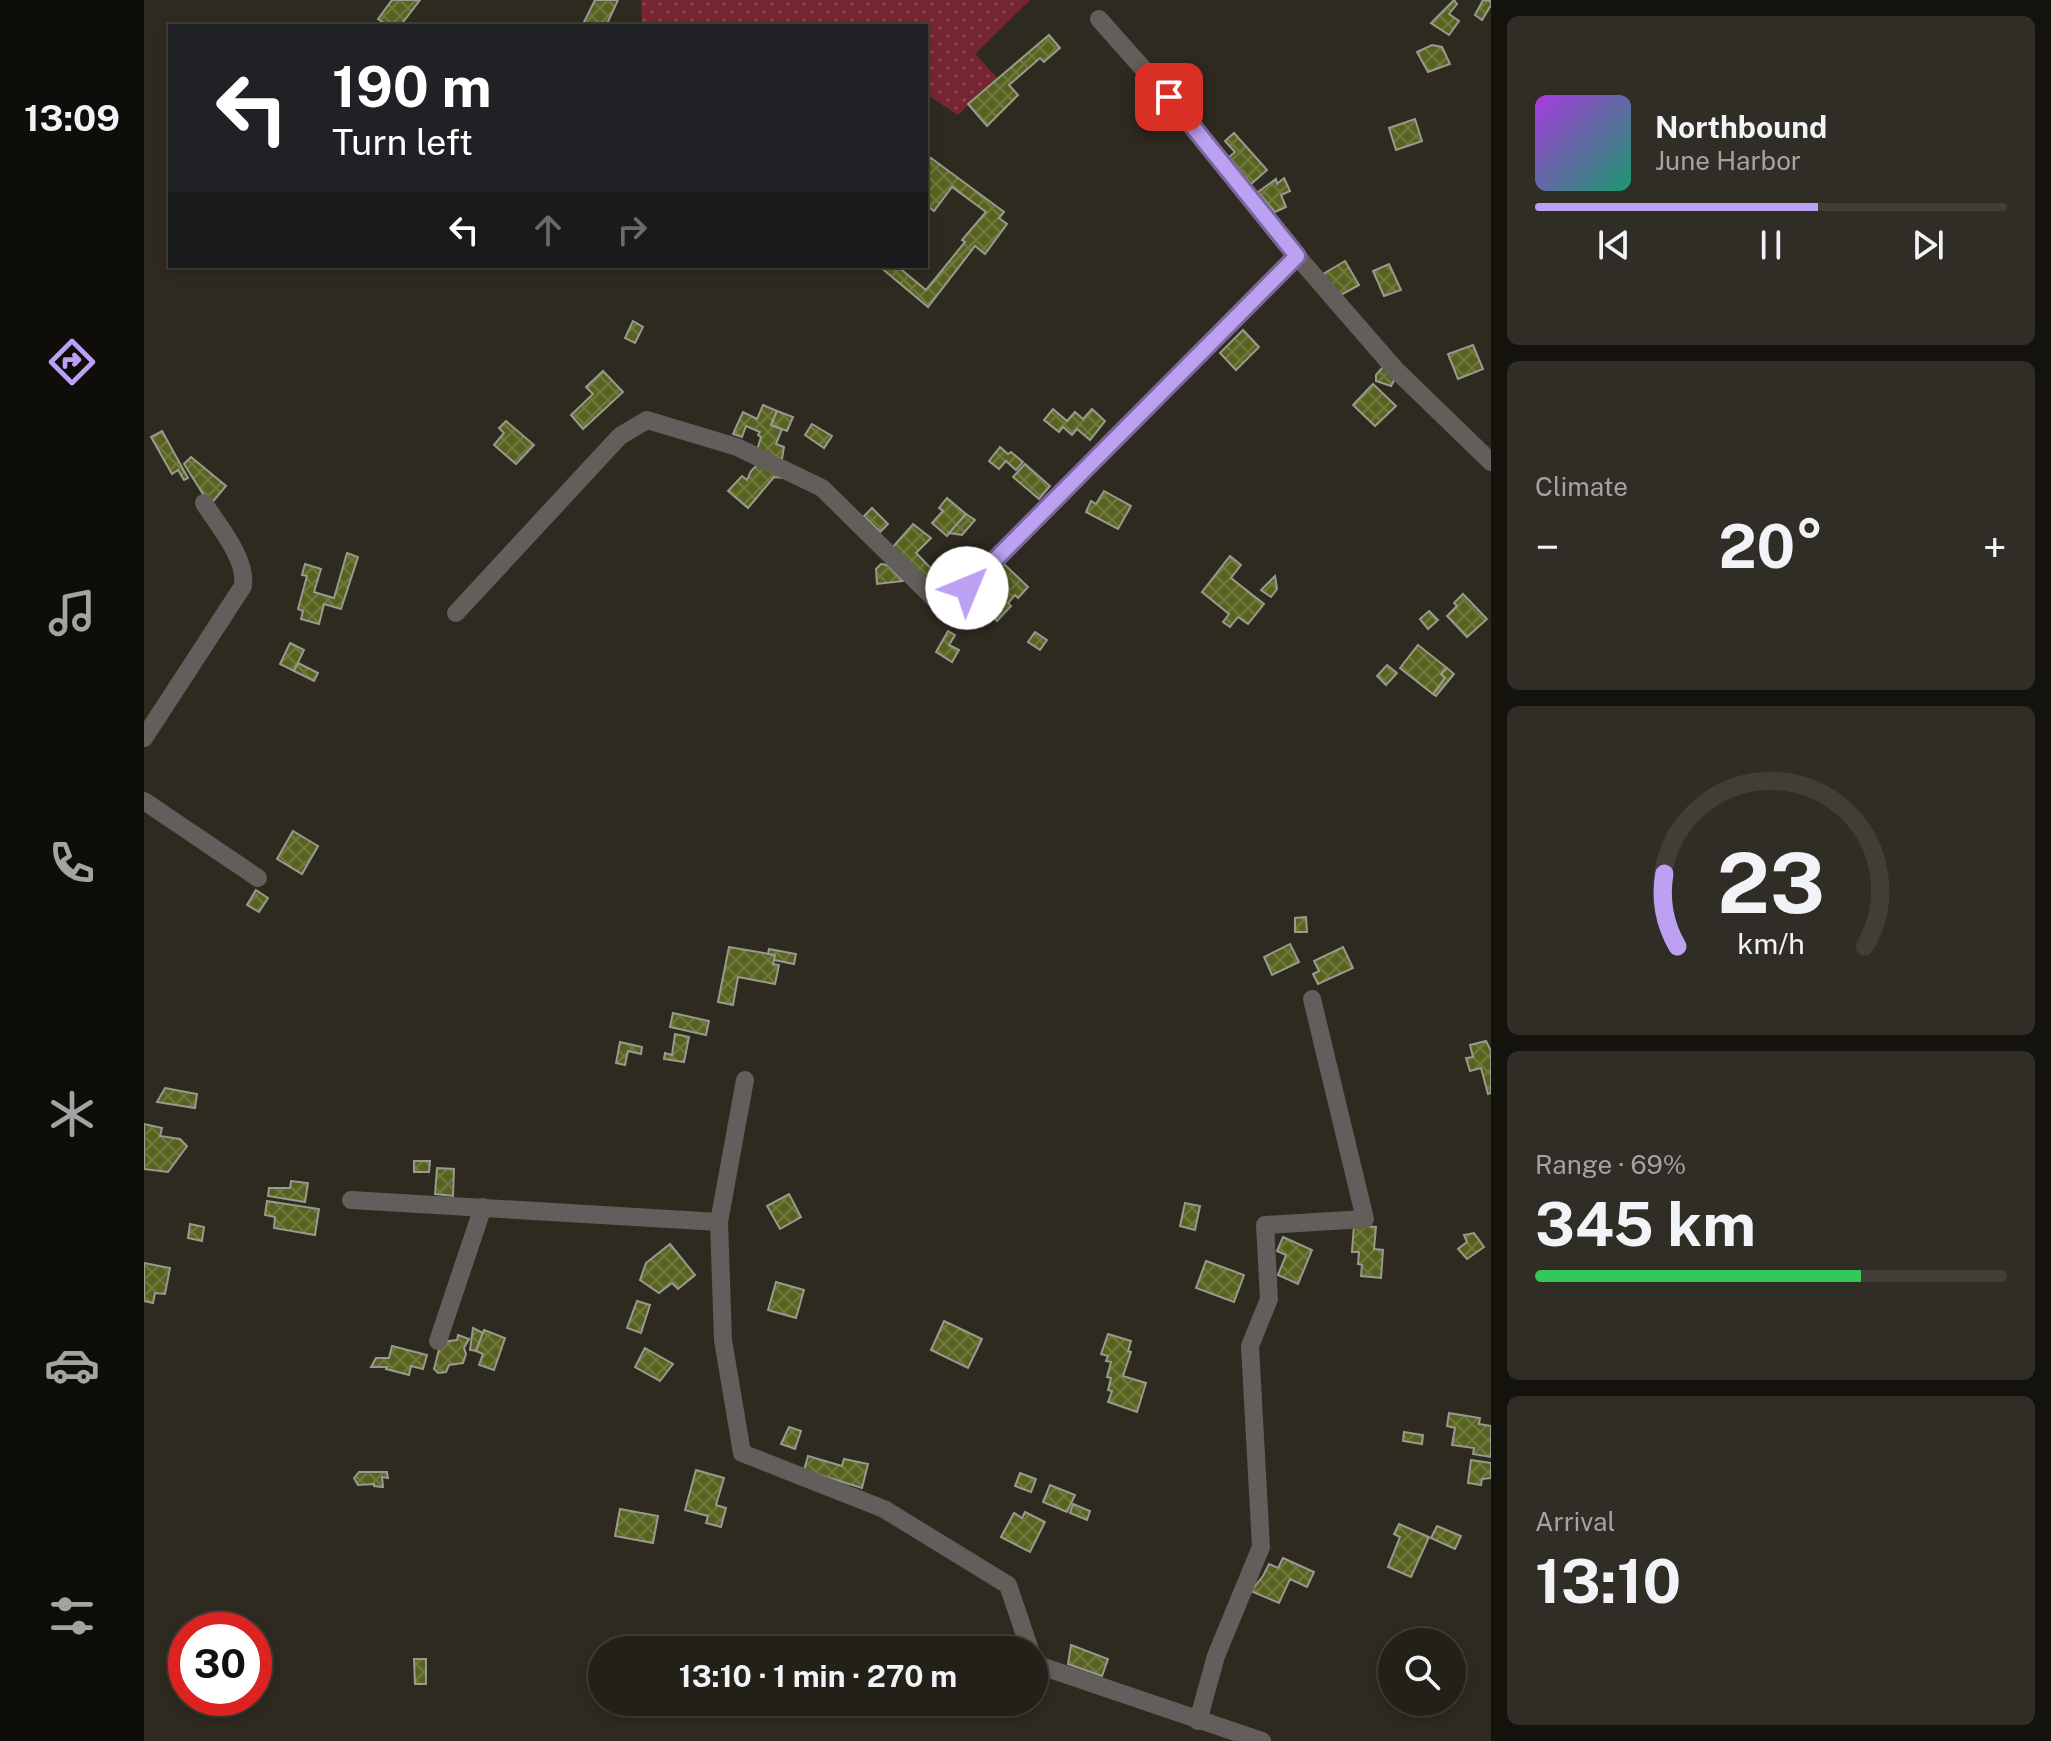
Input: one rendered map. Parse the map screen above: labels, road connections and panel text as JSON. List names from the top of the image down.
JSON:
{
  "page": {
    "tabs": "13:09",
    "turn": ["190 m", "Turn left"],
    "song": ["Northbound", "June Harbor"],
    "tile": [
      "Climate",
      ["Range · 69%", "345 km"],
      ["Arrival", "13:10"]
    ],
    "heat": ["−", "20°", "+"],
    "limit": "30",
    "trip": "13:10 · 1 min · 270 m",
    "gauge": ["23", "km/h"]
  }
}
